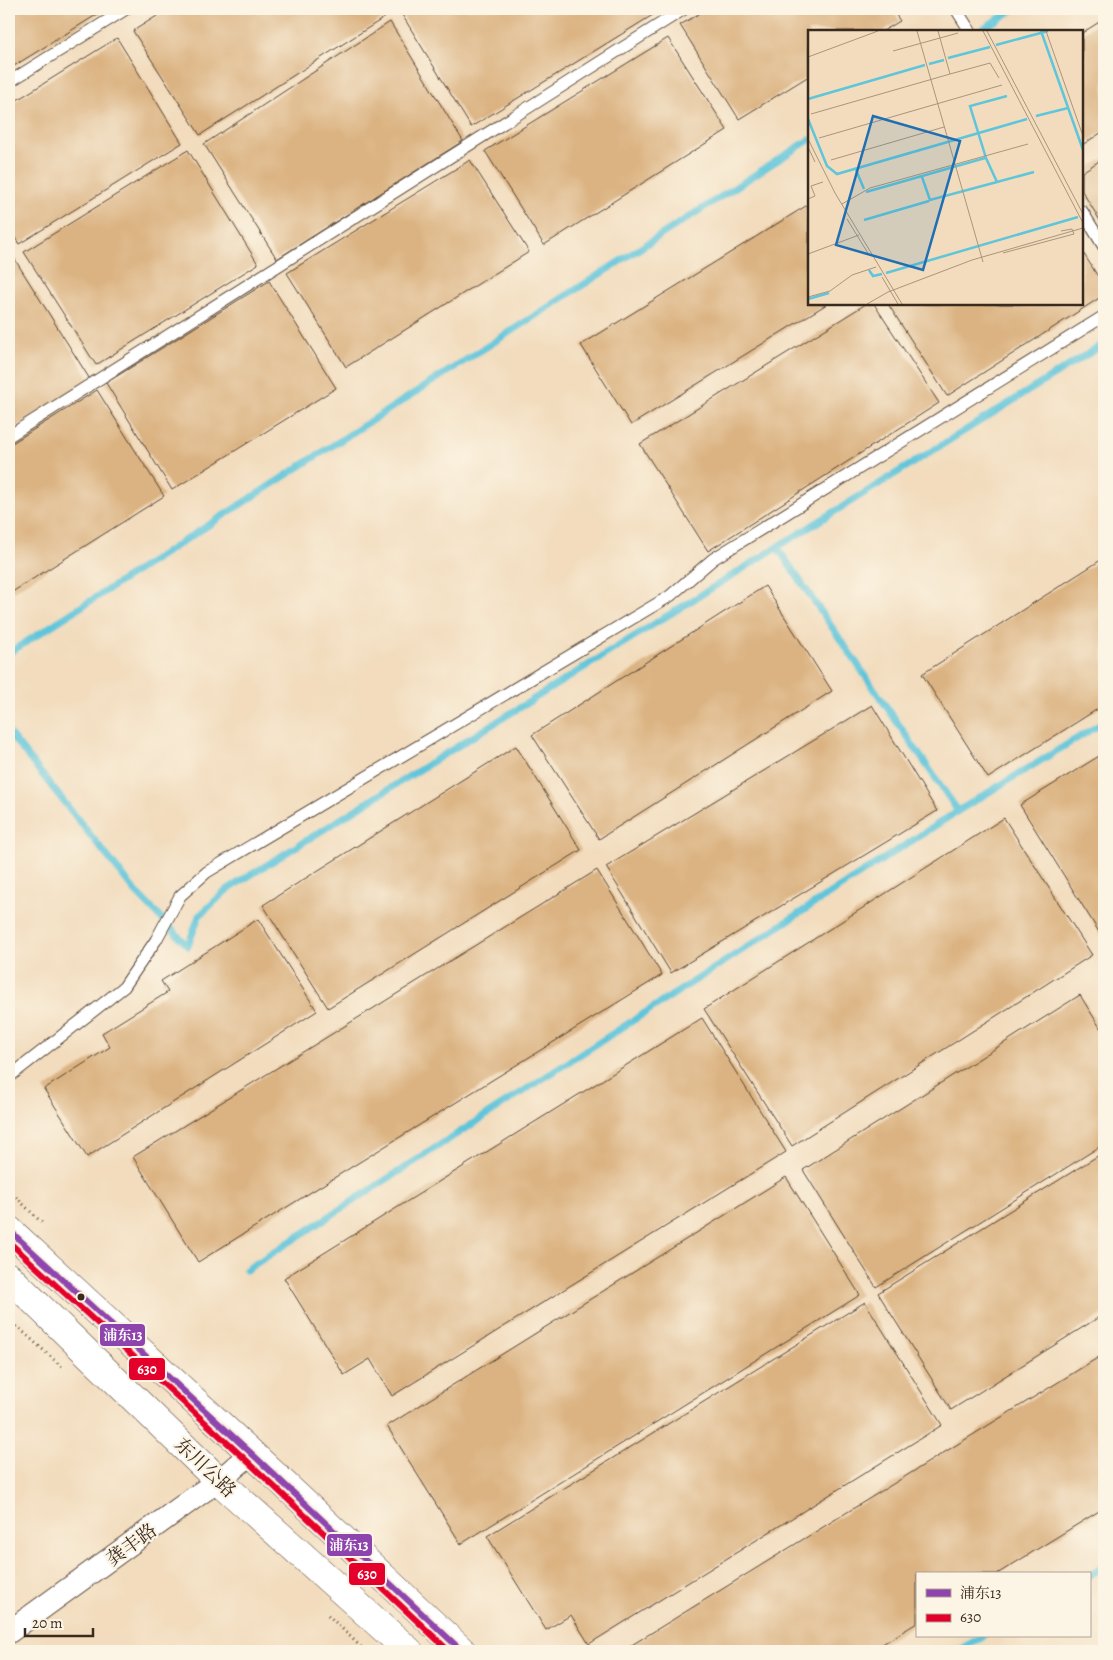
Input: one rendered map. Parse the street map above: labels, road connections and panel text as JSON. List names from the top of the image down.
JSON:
{
  "streets": {
    "main road": ["东川公路"],
    "street": ["龚丰路"]
  },
  "crossings": [
    ["东川公路", "龚丰路"]
  ],
  "lines": ["transit line 浦东13", "transit line 630"],
  "legend": ["浦东13", "630"],
  "scale_bar": "20 m"
}
